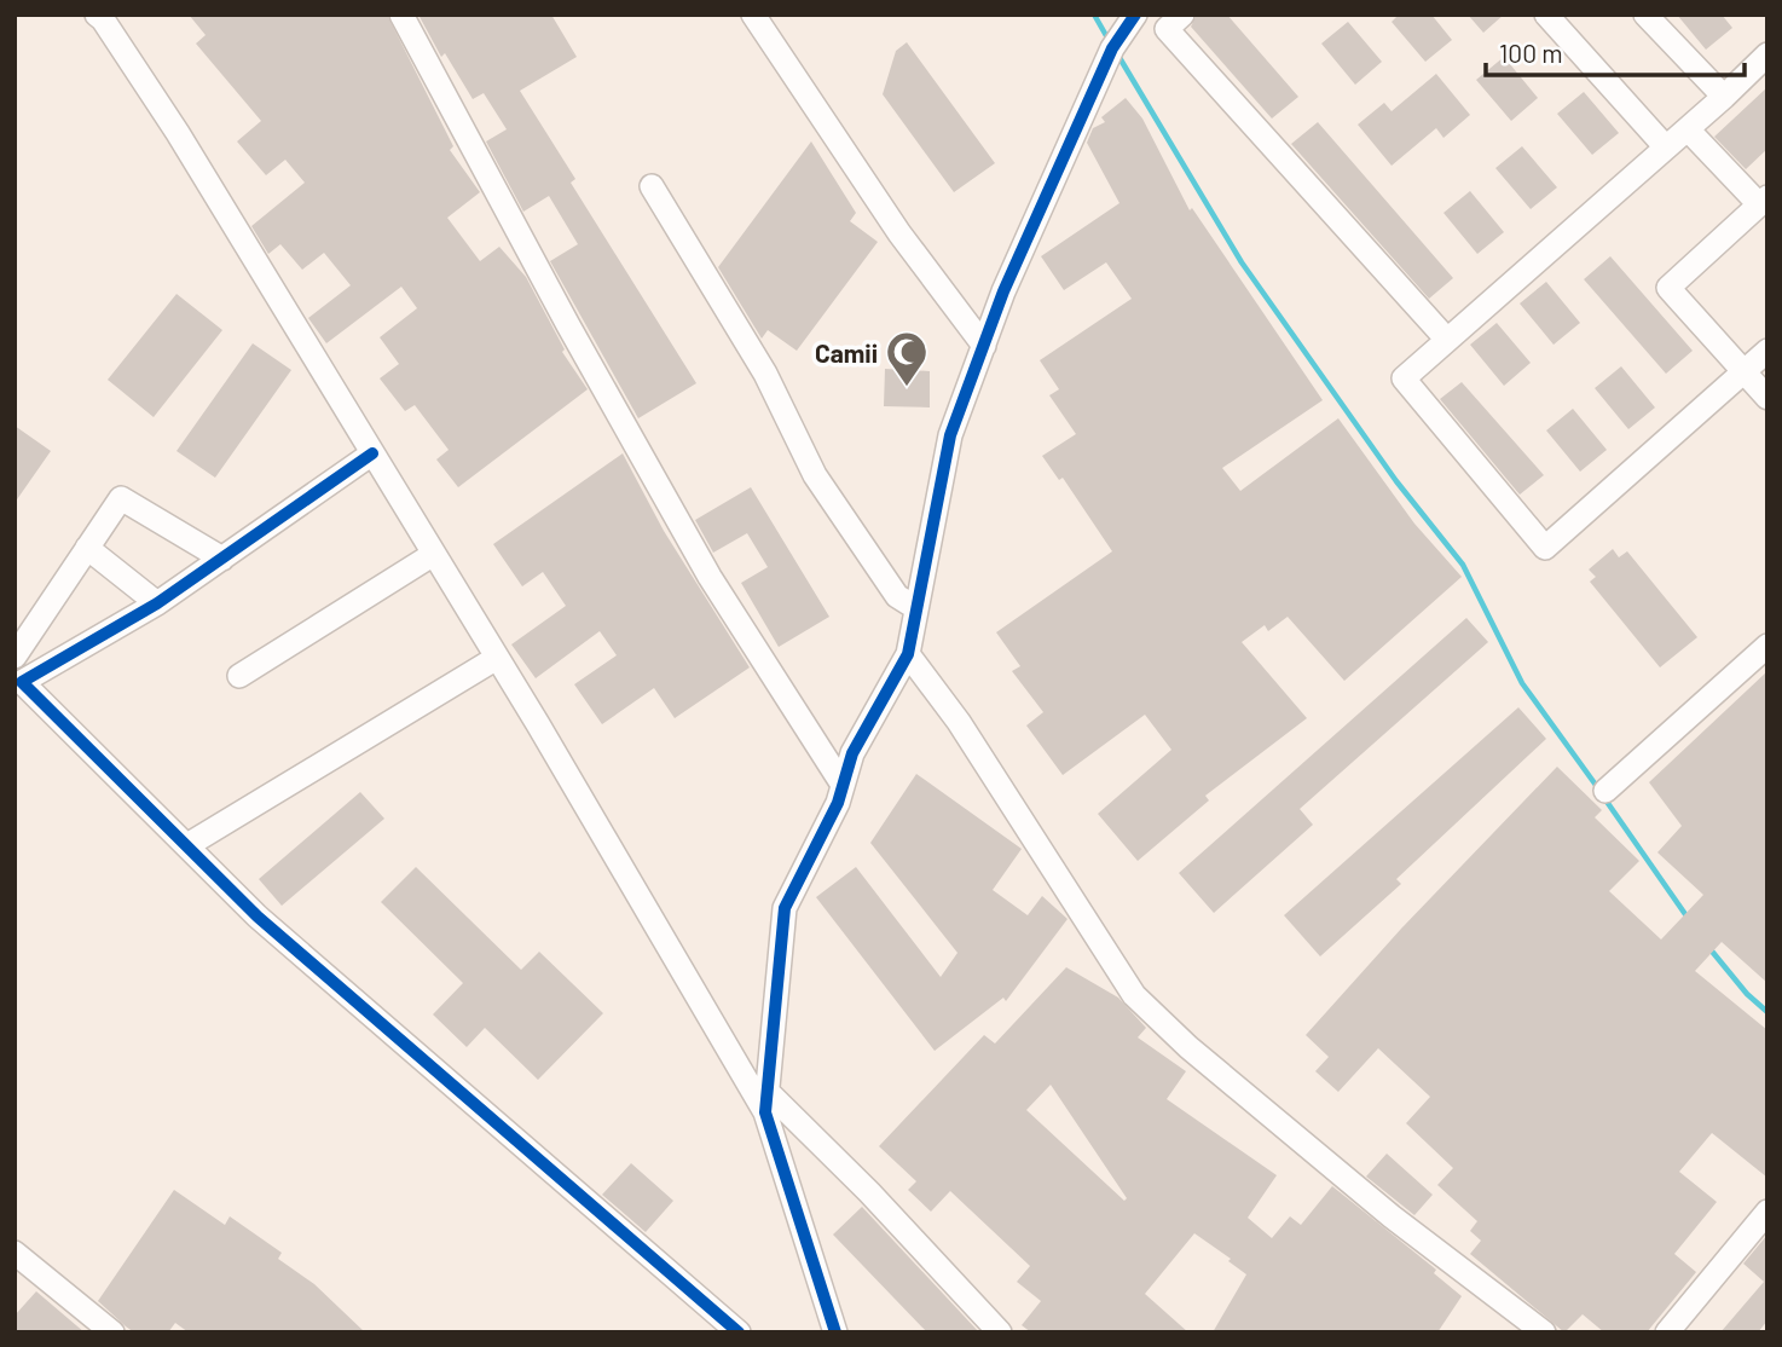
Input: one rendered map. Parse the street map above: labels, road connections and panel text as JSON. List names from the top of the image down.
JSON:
{
  "places": {
    "mosque": ["Camii"]
  },
  "scale_bar": "100 m"
}
